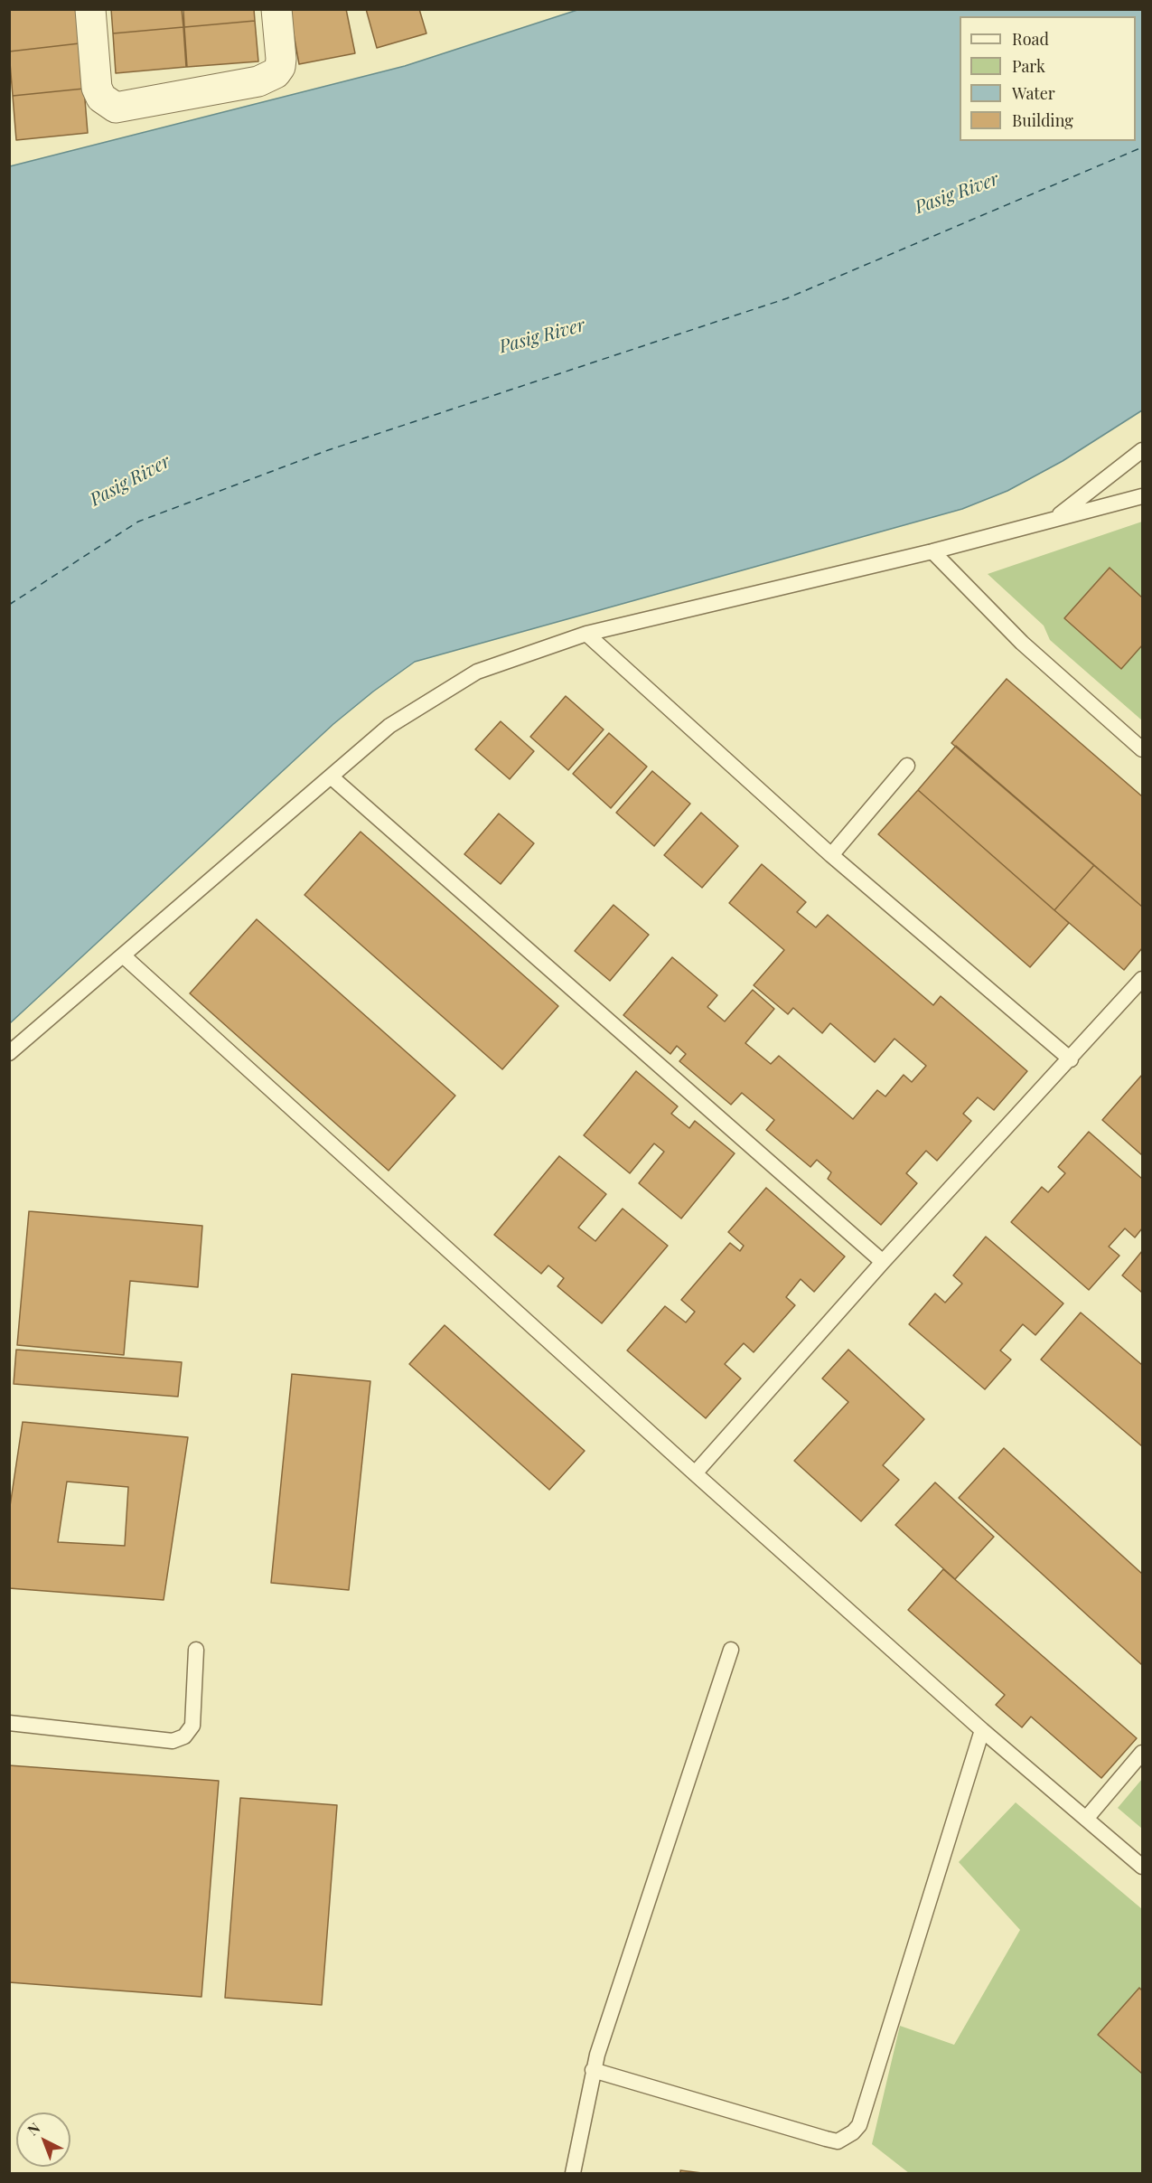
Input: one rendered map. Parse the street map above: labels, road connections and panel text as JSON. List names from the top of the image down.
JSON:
{
  "water": ["Pasig River"],
  "legend": [
    "Road",
    "Park",
    "Water",
    "Building"
  ],
  "north": "top left"
}
